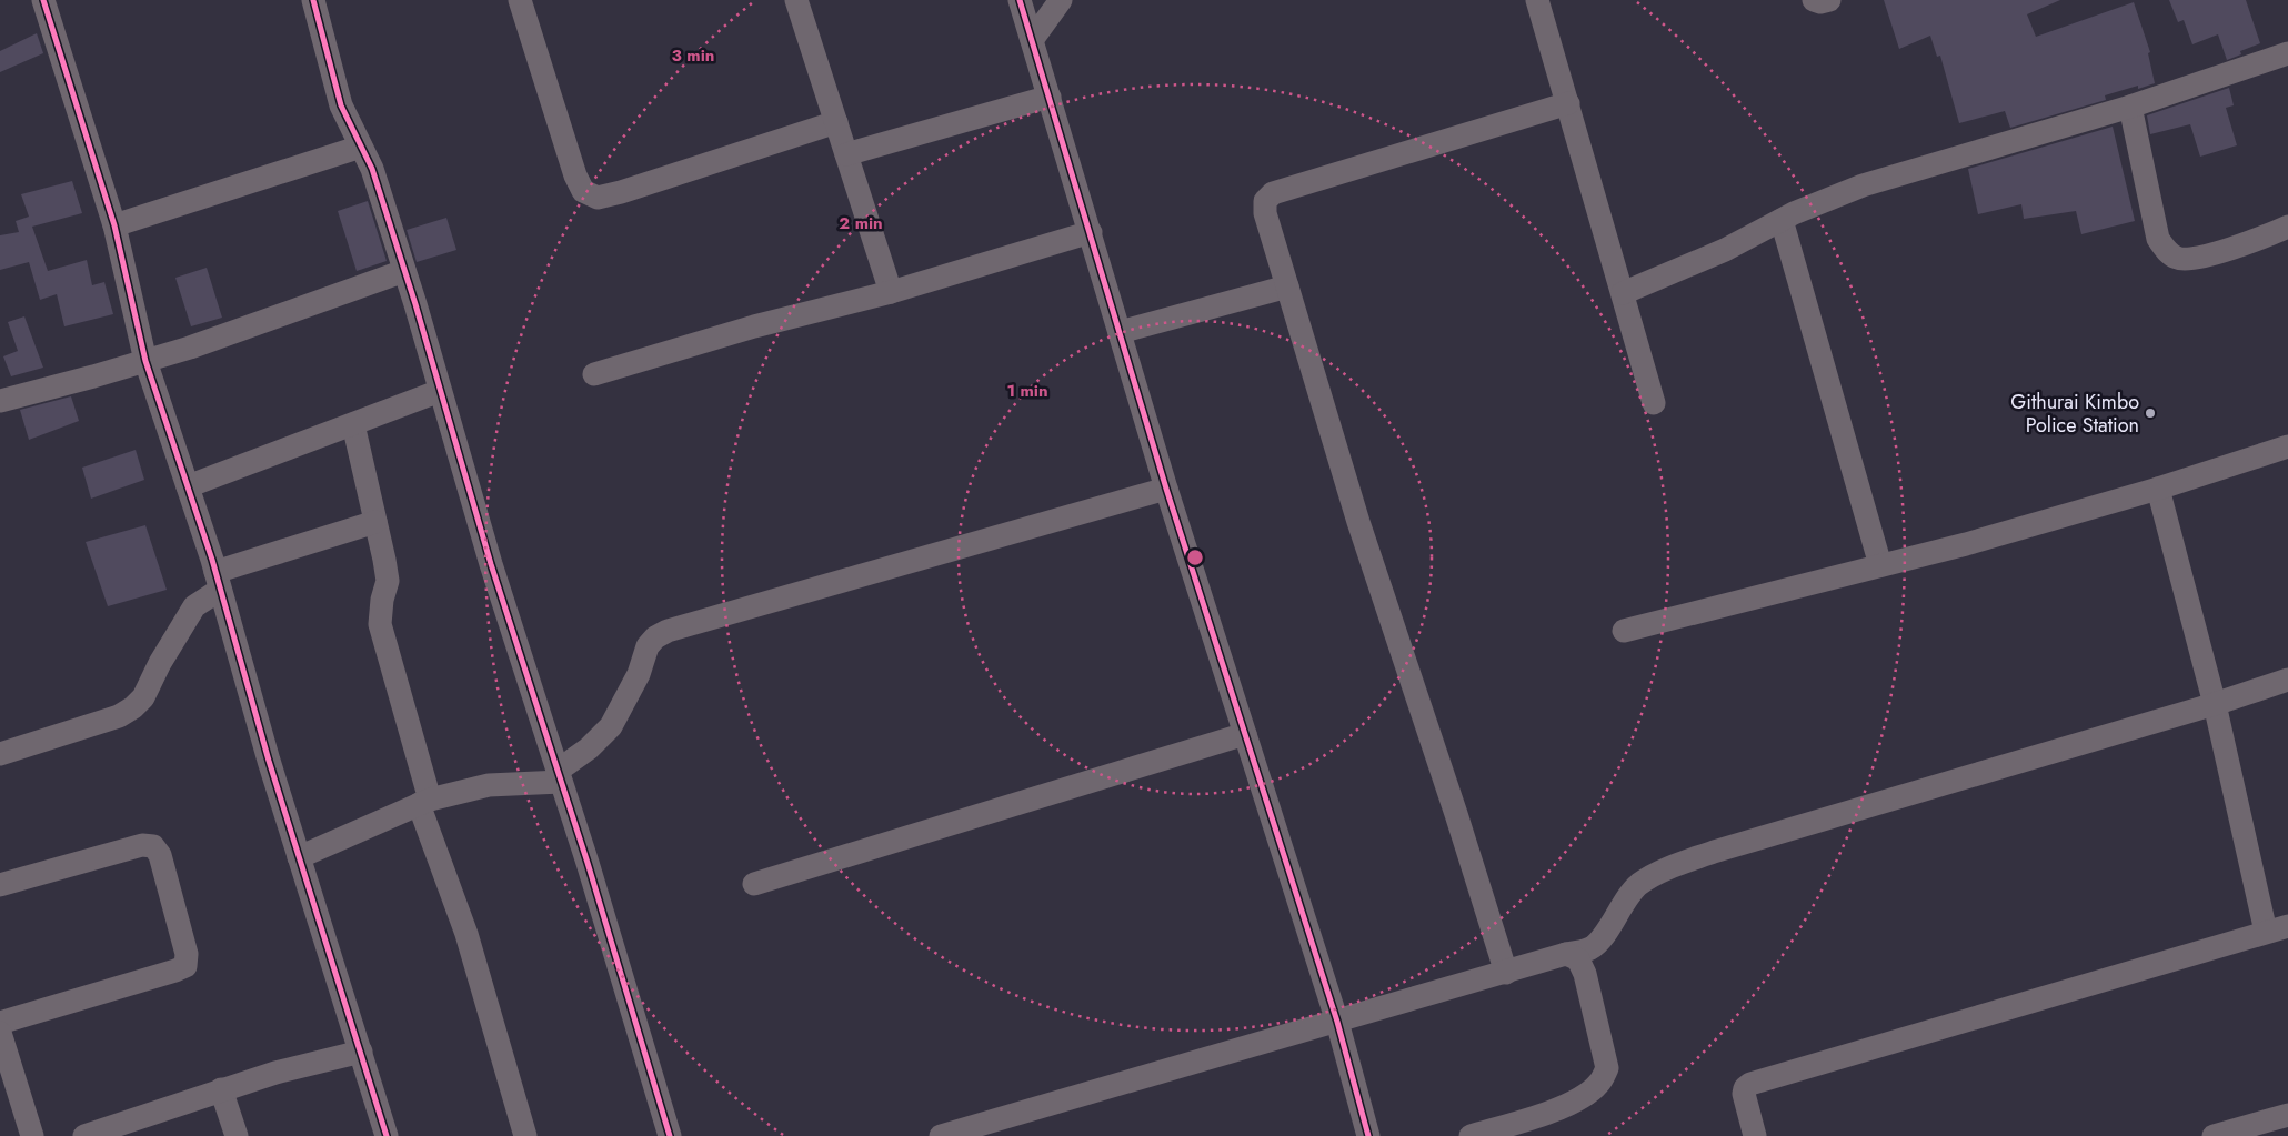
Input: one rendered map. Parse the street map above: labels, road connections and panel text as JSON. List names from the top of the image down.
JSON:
{
  "places": ["Githurai Kimbo Police Station"],
  "rings": ["3 min", "2 min", "1 min"]
}
